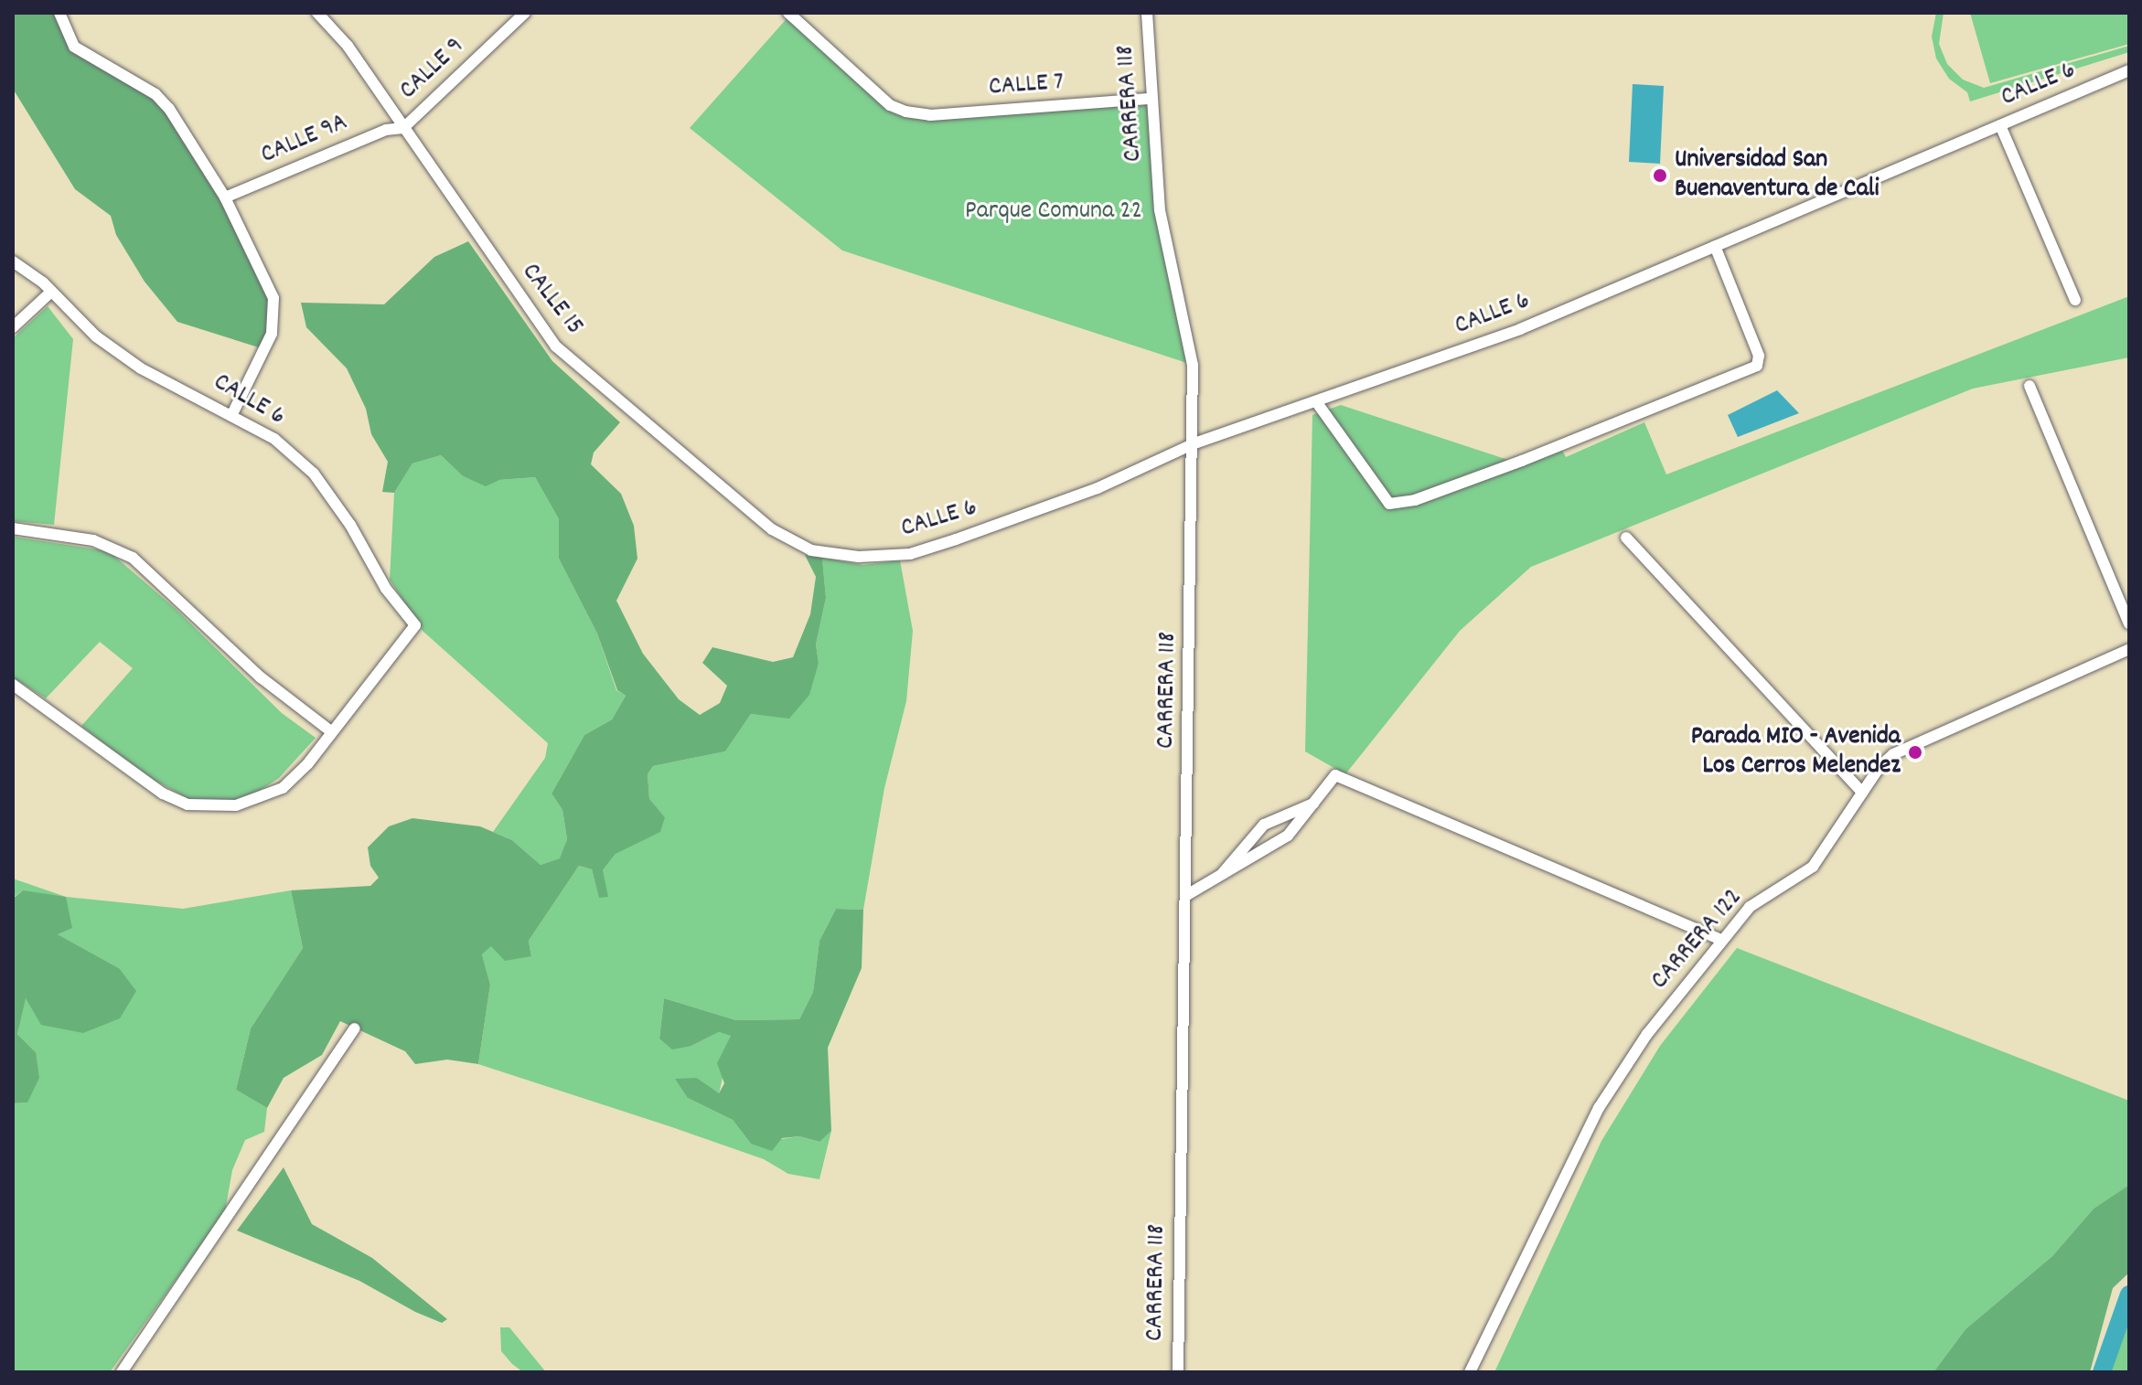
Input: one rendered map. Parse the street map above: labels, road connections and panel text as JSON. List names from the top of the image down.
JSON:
{
  "streets": {
    "street": [
      "CALLE 9",
      "CALLE 6",
      "CALLE 7",
      "CARRERA 118",
      "CALLE 9A",
      "CALLE 15",
      "CARRERA 122"
    ]
  },
  "crossings": [
    ["CALLE 9", "CALLE 9A"],
    ["CALLE 9", "CALLE 15"],
    ["CALLE 6", "CARRERA 118"],
    ["CALLE 6", "CALLE 15"],
    ["CALLE 7", "CARRERA 118"],
    ["CALLE 9A", "CALLE 15"]
  ],
  "parks": ["Parque Comuna 22"],
  "places": ["Universidad San Buenaventura de Cali", "Parada MIO - Avenida Los Cerros Melendez"]
}
